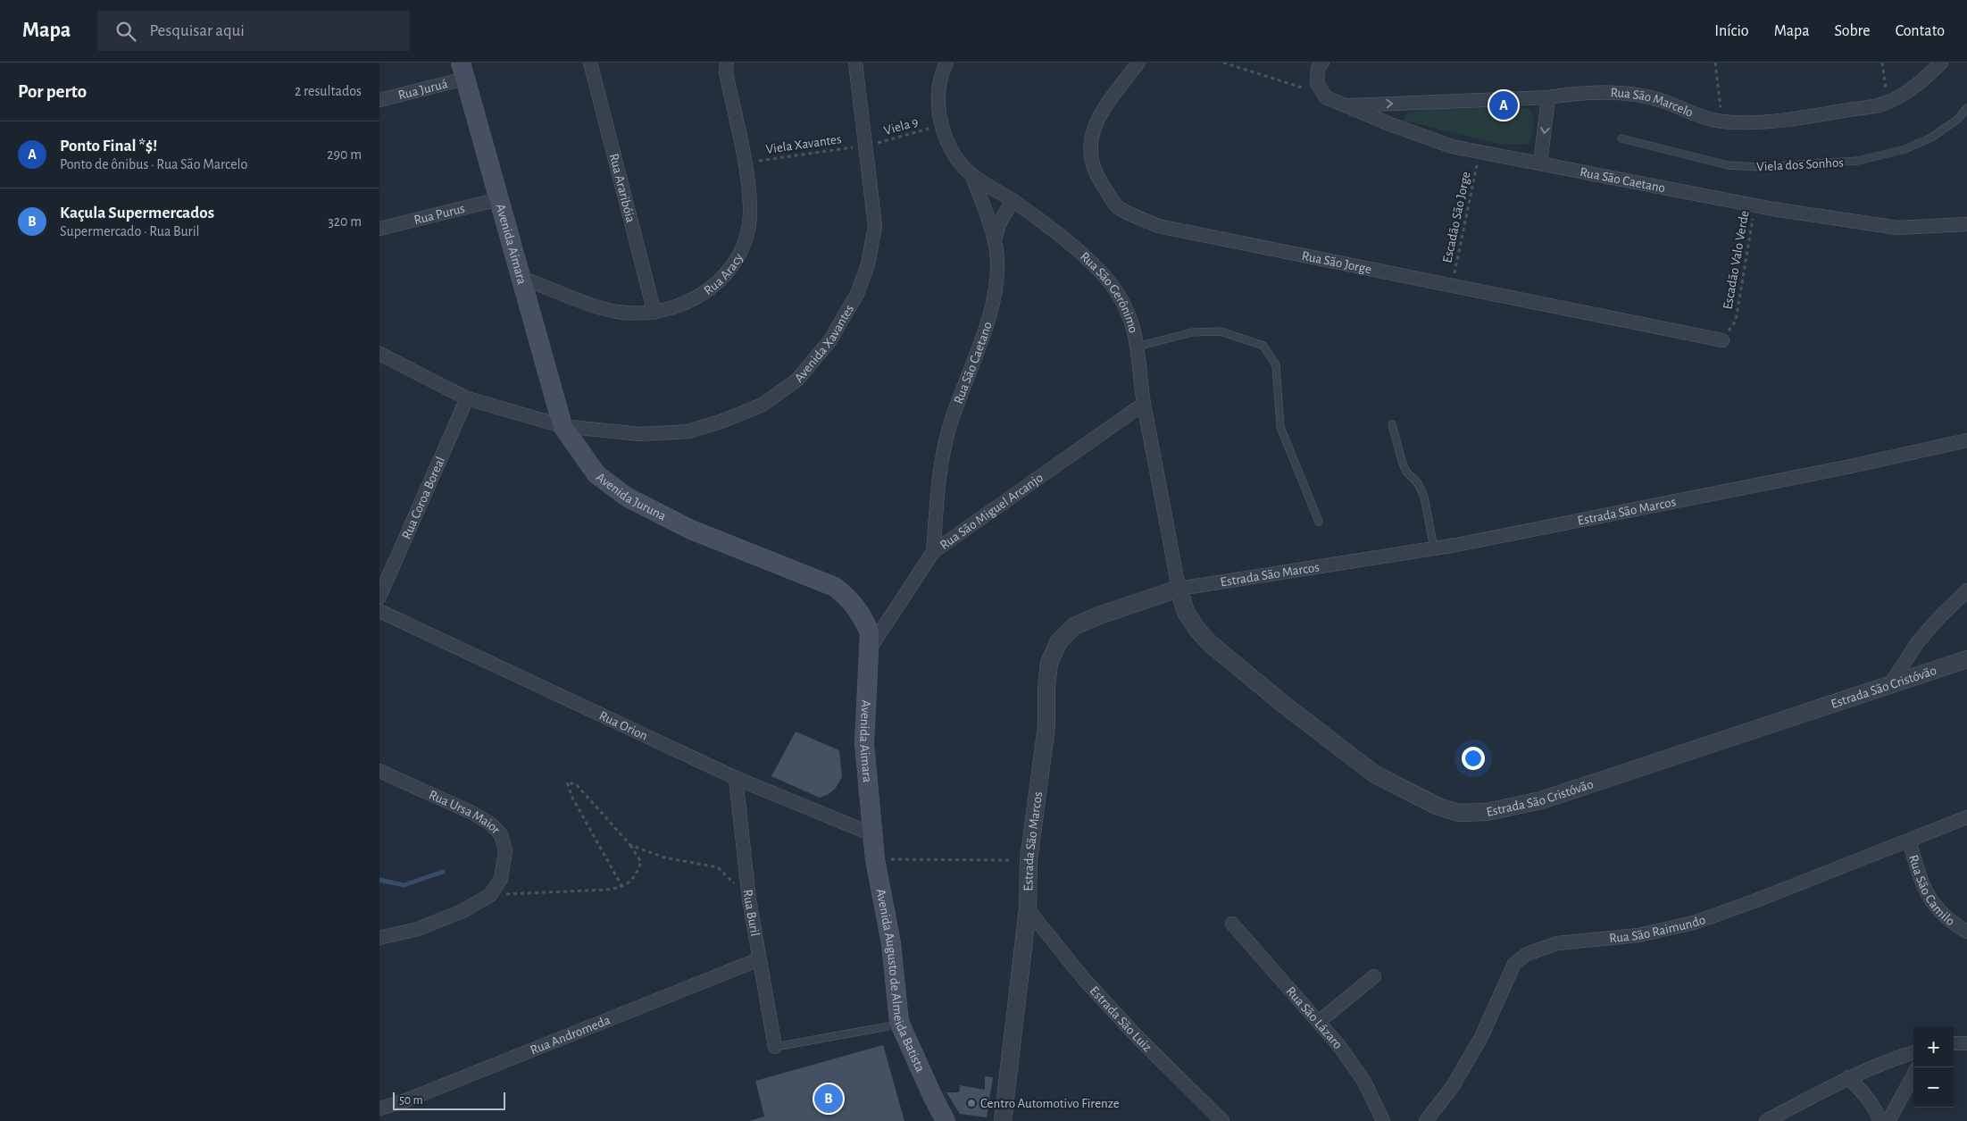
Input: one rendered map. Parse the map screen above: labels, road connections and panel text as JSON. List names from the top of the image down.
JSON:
{
  "streets": {
    "main road": ["Avenida Aimara", "Avenida Juruna", "Avenida Augusto de Almeida Batista"],
    "street": [
      "Rua Juruá",
      "Rua São Marcelo",
      "Rua São Caetano",
      "Rua Araribóia",
      "Rua Purus",
      "Rua São Jorge",
      "Rua Aracy",
      "Rua São Gerônimo",
      "Avenida Xavantes",
      "Rua Coroa Boreal",
      "Rua São Miguel Arcanjo",
      "Estrada São Marcos",
      "Estrada São Cristóvão",
      "Rua Orion",
      "Rua Ursa Maior",
      "Rua São Camilo",
      "Rua Buril",
      "Rua São Raimundo",
      "Rua São Lázaro",
      "Estrada São Luiz",
      "Rua Andromeda"
    ],
    "lane": ["Viela dos Sonhos"],
    "path": [
      "Viela 9",
      "Viela Xavantes",
      "Escadão São Jorge",
      "Escadão Valo Verde"
    ]
  },
  "crossings": [
    ["Rua Juruá", "Avenida Aimara"],
    ["Rua São Marcelo", "Rua São Caetano"],
    ["Viela 9", "Viela Xavantes"],
    ["Viela 9", "Rua São Gerônimo"],
    ["Viela 9", "Avenida Xavantes"],
    ["Viela Xavantes", "Rua Aracy"],
    ["Viela Xavantes", "Avenida Xavantes"],
    ["Rua São Caetano", "Escadão São Jorge"],
    ["Rua São Caetano", "Escadão Valo Verde"],
    ["Rua São Caetano", "Rua São Gerônimo"],
    ["Rua São Caetano", "Rua São Miguel Arcanjo"],
    ["Rua Araribóia", "Rua Aracy"],
    ["Rua Purus", "Avenida Aimara"],
    ["Escadão São Jorge", "Rua São Jorge"],
    ["Avenida Aimara", "Rua Aracy"],
    ["Avenida Aimara", "Avenida Xavantes"],
    ["Avenida Aimara", "Avenida Juruna"],
    ["Avenida Aimara", "Rua São Miguel Arcanjo"],
    ["Avenida Aimara", "Rua Orion"],
    ["Avenida Aimara", "Avenida Augusto de Almeida Batista"],
    ["Escadão Valo Verde", "Rua São Jorge"],
    ["Rua São Gerônimo", "Rua São Miguel Arcanjo"],
    ["Rua São Gerônimo", "Estrada São Marcos"],
    ["Rua São Gerônimo", "Estrada São Cristóvão"],
    ["Avenida Xavantes", "Avenida Juruna"],
    ["Avenida Juruna", "Rua São Miguel Arcanjo"],
    ["Estrada São Marcos", "Estrada São Cristóvão"],
    ["Estrada São Marcos", "Estrada São Luiz"],
    ["Rua Orion", "Rua Buril"],
    ["Rua Orion", "Avenida Augusto de Almeida Batista"],
    ["Rua São Camilo", "Rua São Raimundo"],
    ["Rua Buril", "Rua Andromeda"]
  ],
  "places": ["Centro Automotivo Firenze"],
  "scale_bar": "50 m",
  "page": {
    "header": "Mapa",
    "search": "Pesquisar aqui",
    "nav": [
      "Início",
      "Mapa",
      "Sobre",
      "Contato"
    ],
    "heading": ["Por perto", "2 resultados"],
    "pins": ["A", "B"],
    "list": [
      {
        "mark": "A",
        "name": "Ponto Final *$!",
        "note": "Ponto de ônibus · Rua São Marcelo",
        "value": "290 m"
      },
      {
        "mark": "B",
        "name": "Kaçula Supermercados",
        "note": "Supermercado · Rua Buril",
        "value": "320 m"
      }
    ],
    "map_buttons": ["+", "−"],
    "scale": "50 m"
  }
}
